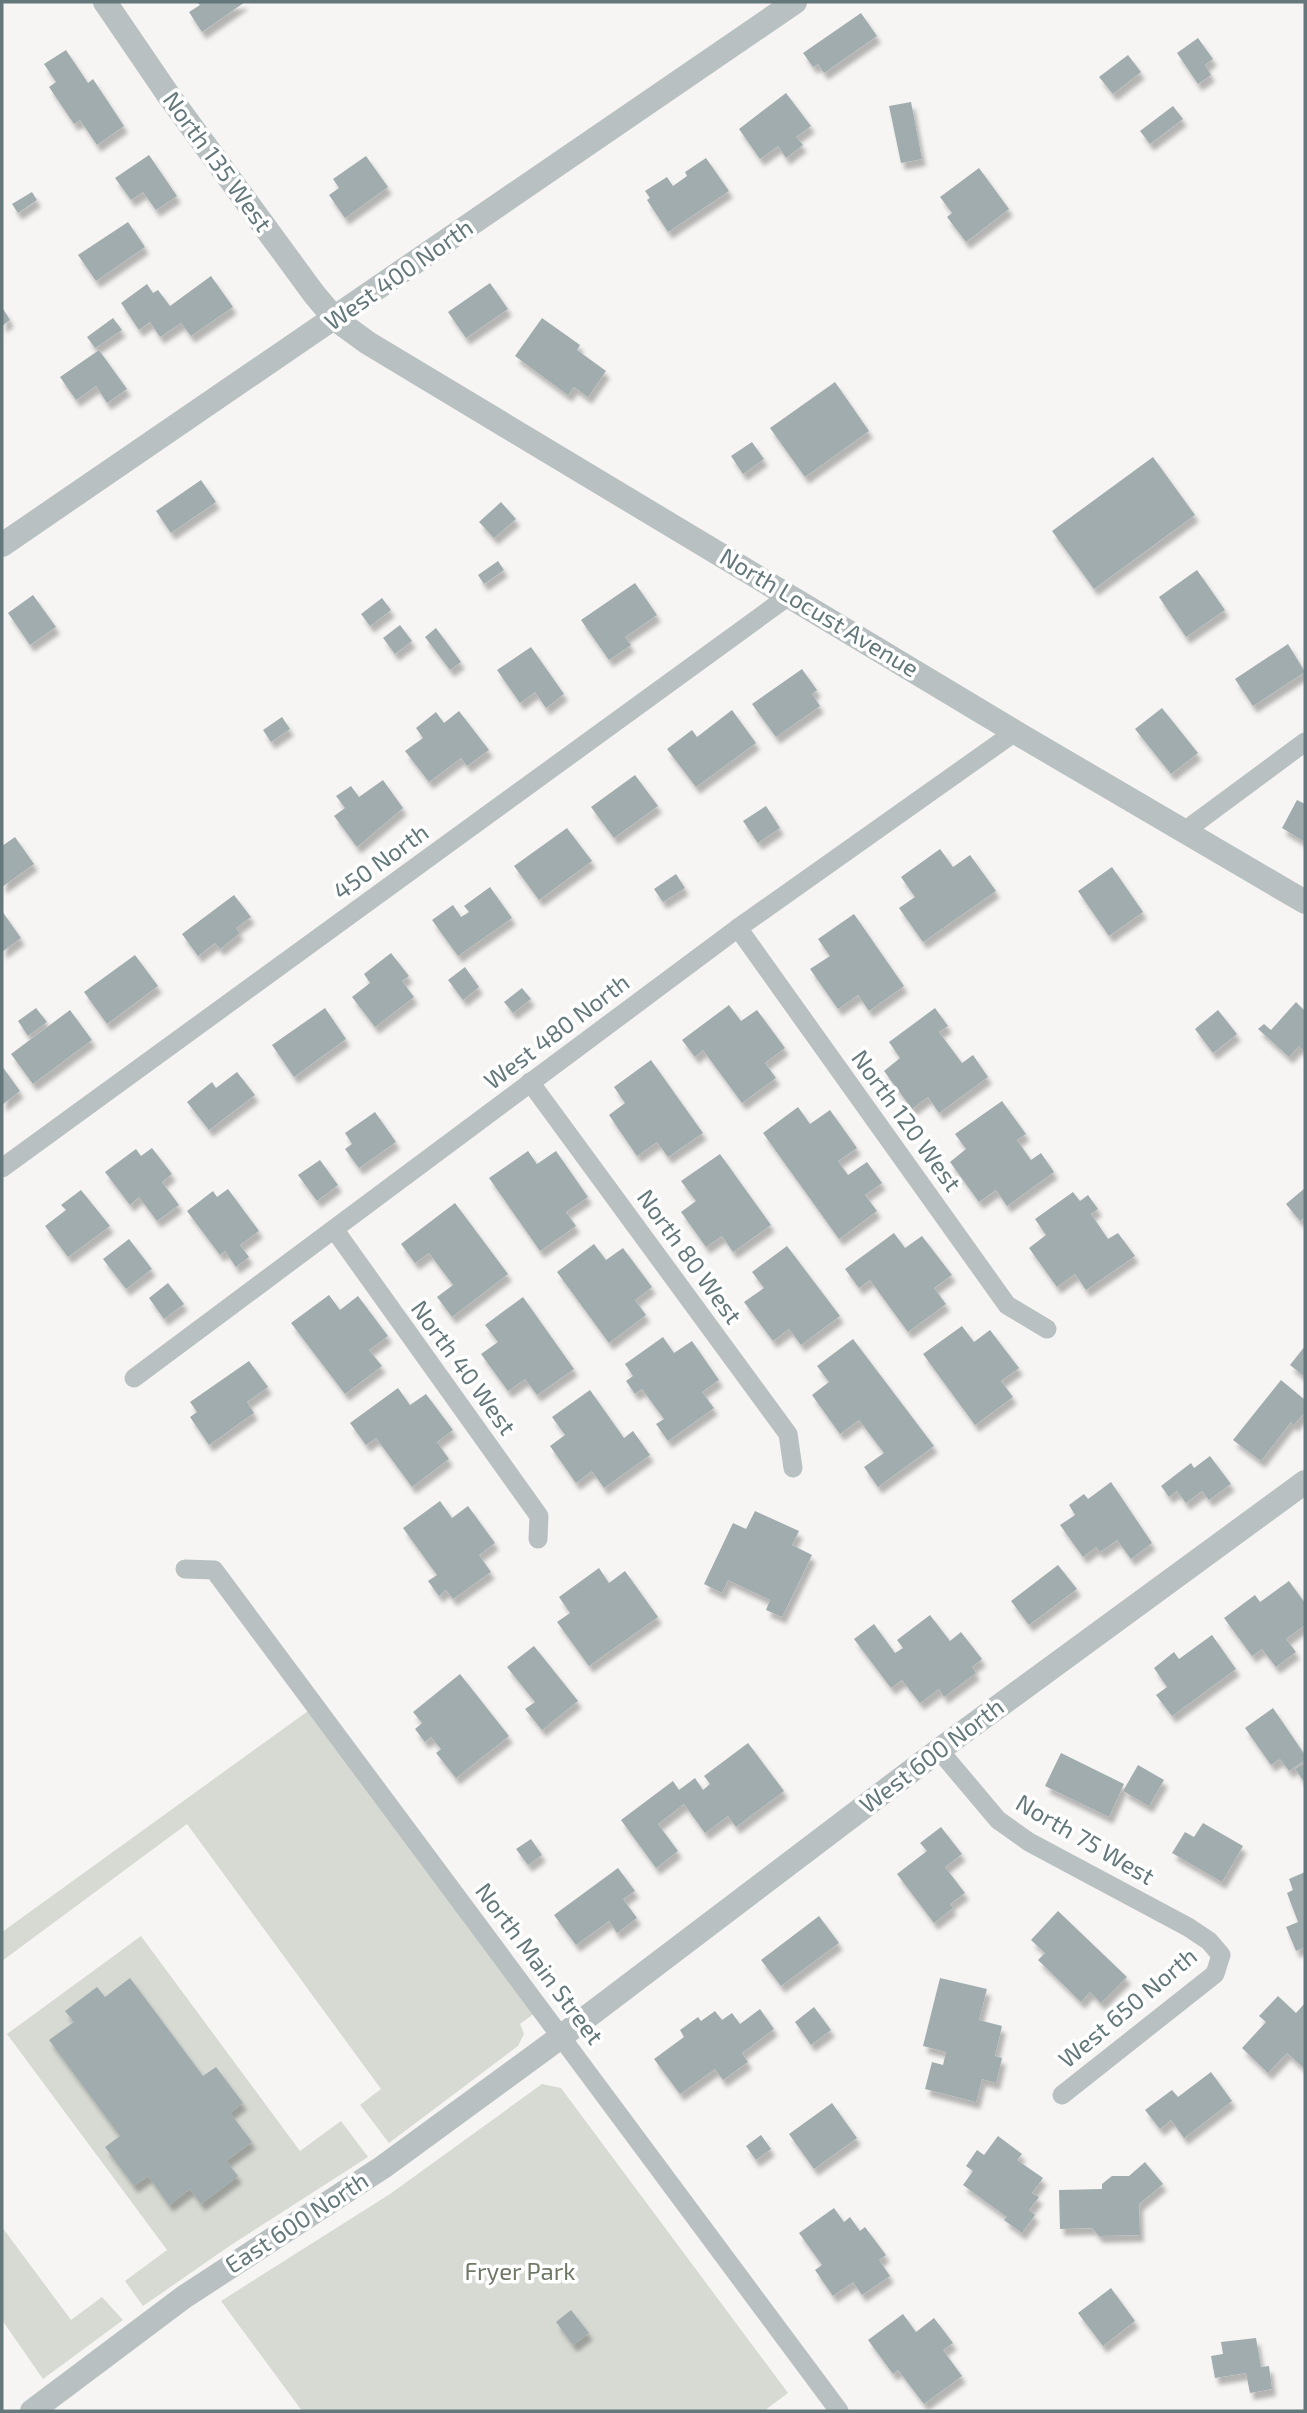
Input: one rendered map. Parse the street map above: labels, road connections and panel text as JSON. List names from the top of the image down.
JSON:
{
  "streets": {
    "street": [
      "North 135 West",
      "West 400 North",
      "North Locust Avenue",
      "450 North",
      "West 480 North",
      "North 120 West",
      "North 80 West",
      "North 40 West",
      "West 600 North",
      "North 75 West",
      "North Main Street",
      "West 650 North",
      "East 600 North"
    ]
  },
  "crossings": [
    ["North 135 West", "West 400 North"],
    ["North 135 West", "North Locust Avenue"],
    ["West 400 North", "North Locust Avenue"],
    ["North Locust Avenue", "450 North"],
    ["North Locust Avenue", "West 480 North"],
    ["West 480 North", "North 120 West"],
    ["West 480 North", "North 80 West"],
    ["West 480 North", "North 40 West"],
    ["West 600 North", "North 75 West"],
    ["West 600 North", "North Main Street"],
    ["West 600 North", "East 600 North"],
    ["North 75 West", "West 650 North"],
    ["North Main Street", "East 600 North"]
  ],
  "parks": ["Fryer Park"]
}
